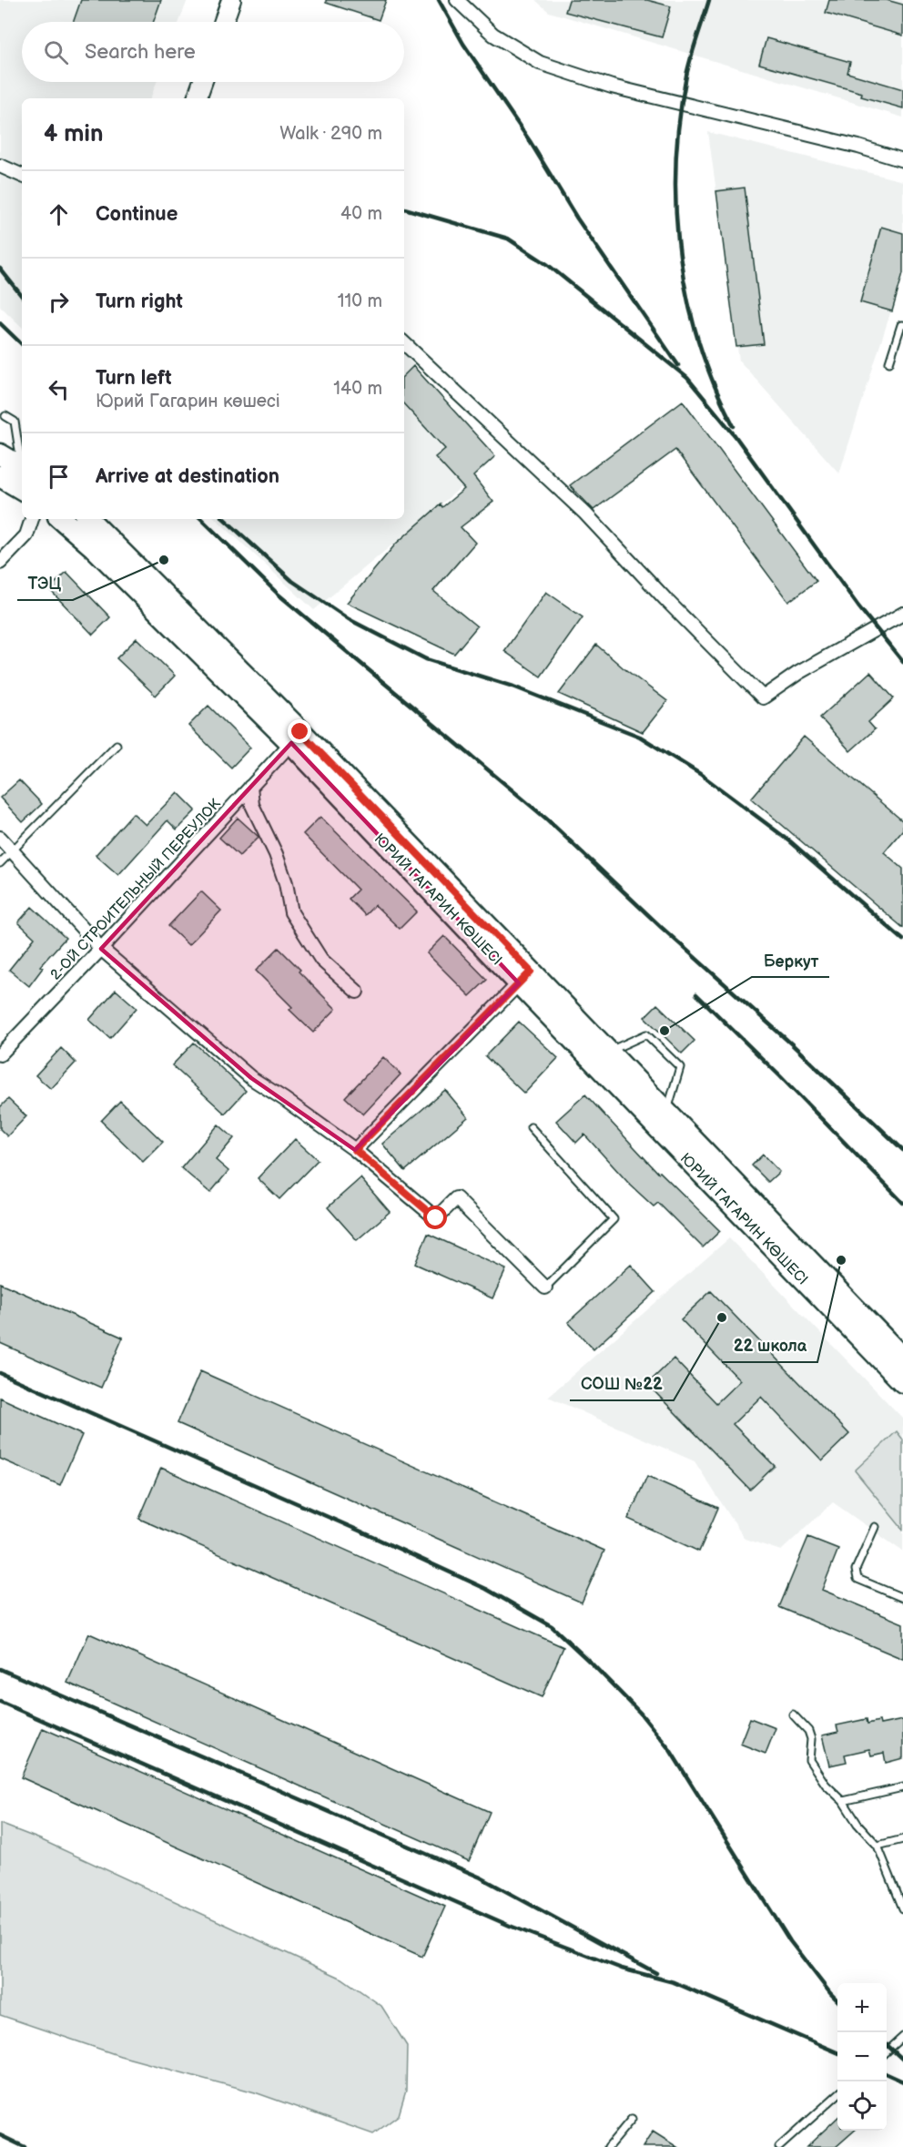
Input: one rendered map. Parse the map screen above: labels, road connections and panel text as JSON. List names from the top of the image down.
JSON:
{
  "streets": {
    "main road": ["ЮРИЙ ГАГАРИН КӨШЕСІ"],
    "street": ["2-ОЙ СТРОИТЕЛЬНЫЙ ПЕРЕУЛОК"]
  },
  "crossings": [
    ["2-ОЙ СТРОИТЕЛЬНЫЙ ПЕРЕУЛОК", "ЮРИЙ ГАГАРИН КӨШЕСІ"]
  ],
  "places": [
    "ТЭЦ",
    "Беркут",
    "22 школа",
    "СОШ №22"
  ],
  "page": {
    "search": "Search here",
    "heading": ["4 min", "Walk · 290 m"],
    "list": [
      ["Continue", "40 m"],
      ["Turn right", "110 m"],
      ["Turn left", "Юрий Гагарин көшесі", "140 m"],
      "Arrive at destination"
    ],
    "map_buttons": ["+", "−"]
  }
}
